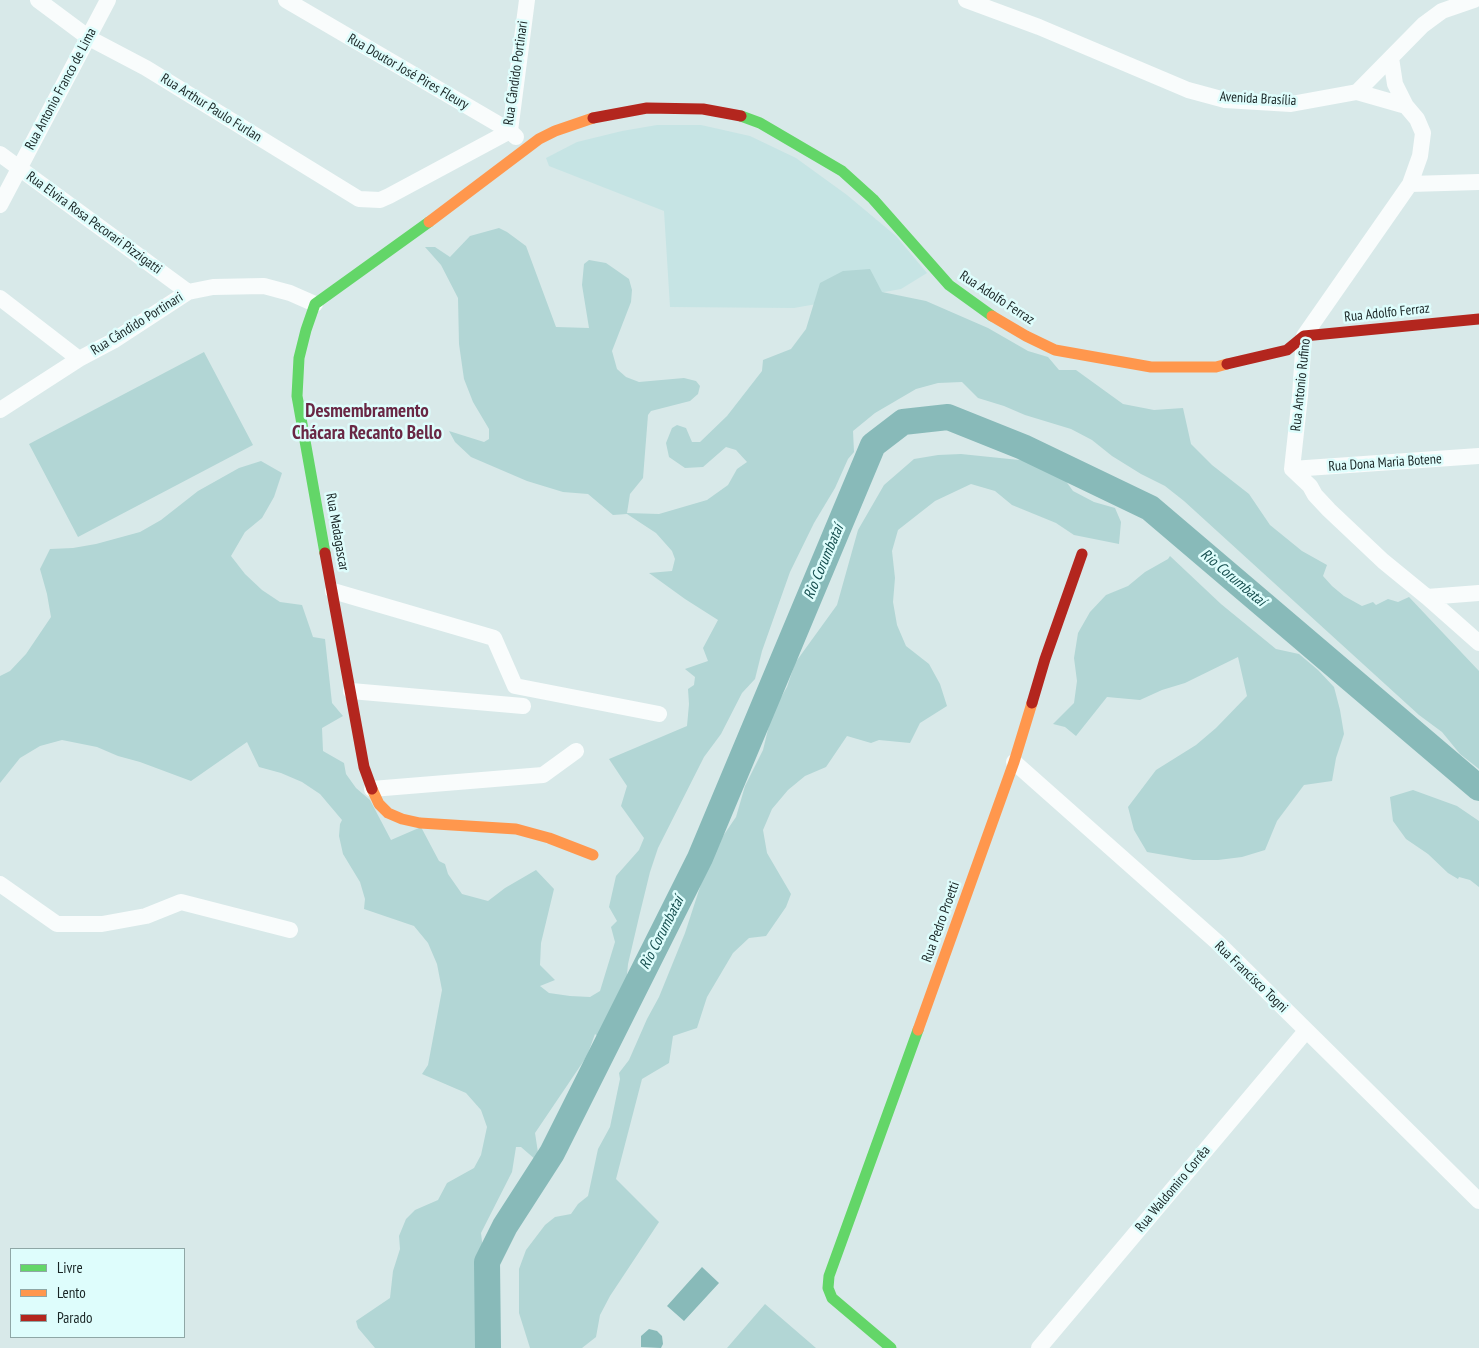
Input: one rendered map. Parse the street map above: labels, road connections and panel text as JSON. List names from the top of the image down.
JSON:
{
  "streets": {
    "street": [
      "Rua Doutor José Pires Fleury",
      "Rua Cândido Portinari",
      "Rua Antonio Franco de Lima",
      "Avenida Brasília",
      "Rua Arthur Paulo Furlan",
      "Rua Elvira Rosa Pecorari Pizzigatti",
      "Rua Adolfo Ferraz",
      "Rua Antonio Rufino",
      "Rua Dona Maria Botene",
      "Rua Madagascar",
      "Rua Pedro Proetti",
      "Rua Francisco Togni",
      "Rua Waldomiro Corrêa"
    ]
  },
  "crossings": [
    ["Rua Doutor José Pires Fleury", "Rua Cândido Portinari"],
    ["Rua Doutor José Pires Fleury", "Rua Adolfo Ferraz"],
    ["Rua Cândido Portinari", "Rua Arthur Paulo Furlan"],
    ["Rua Cândido Portinari", "Rua Elvira Rosa Pecorari Pizzigatti"],
    ["Rua Cândido Portinari", "Rua Madagascar"],
    ["Rua Antonio Franco de Lima", "Rua Arthur Paulo Furlan"],
    ["Rua Antonio Franco de Lima", "Rua Elvira Rosa Pecorari Pizzigatti"],
    ["Rua Adolfo Ferraz", "Rua Antonio Rufino"],
    ["Rua Antonio Rufino", "Rua Dona Maria Botene"],
    ["Rua Pedro Proetti", "Rua Francisco Togni"],
    ["Rua Francisco Togni", "Rua Waldomiro Corrêa"]
  ],
  "districts": ["Desmembramento Chácara Recanto Bello"],
  "water": ["Rio Corumbataí"],
  "legend": ["Livre", "Lento", "Parado"]
}
